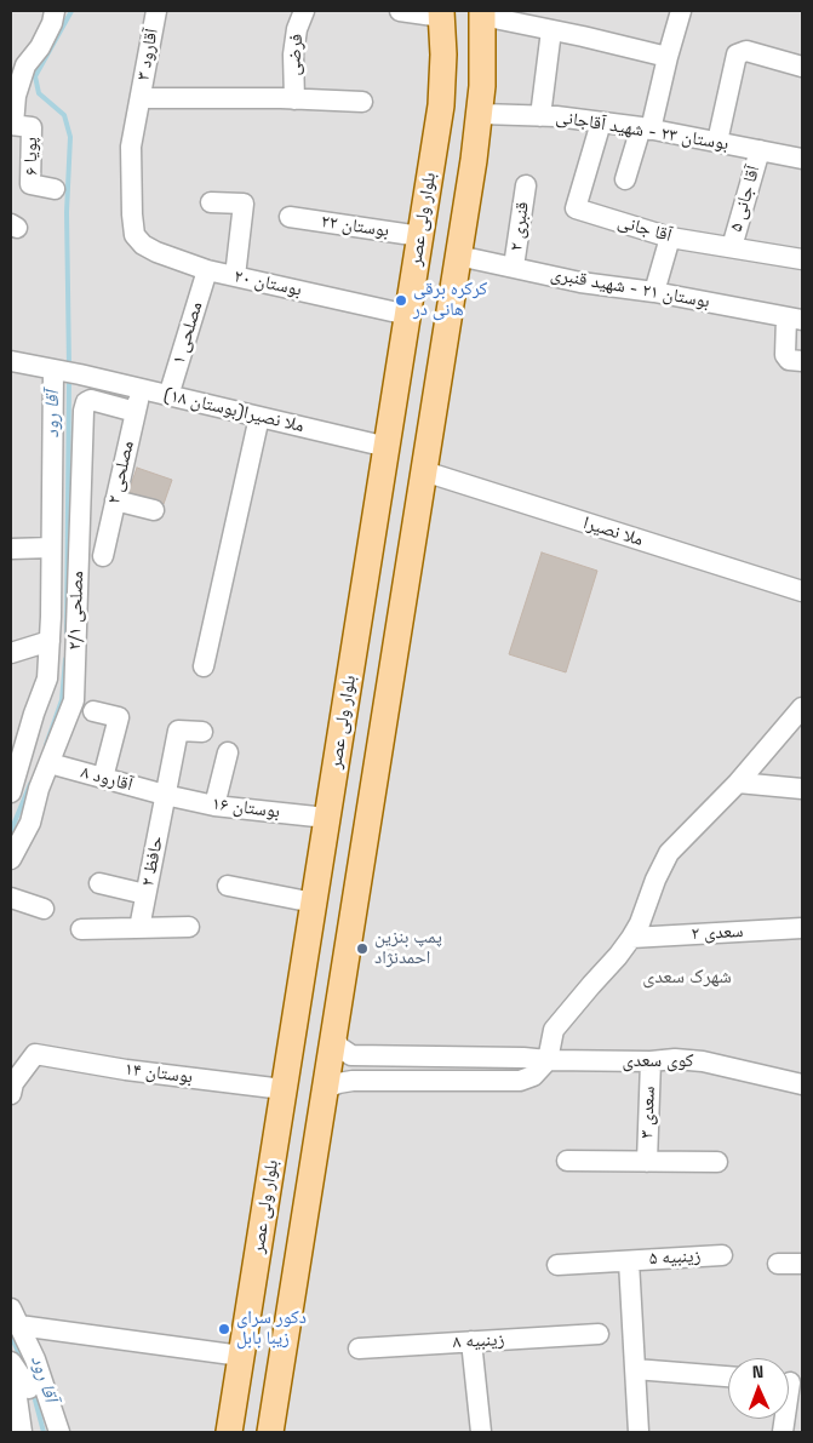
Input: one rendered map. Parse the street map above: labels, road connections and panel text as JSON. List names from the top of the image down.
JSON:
{
  "streets": {
    "main road": ["بلوار ولی عصر"],
    "street": [
      "آقارود ۳",
      "فرضی",
      "بوستان ۲۳ - شهید آقاجانی",
      "پویا ۶",
      "آقا جانی ۵",
      "بوستان ۲۲",
      "قنبری ۲",
      "آقا جانی",
      "بوستان ۲۰",
      "بوستان ۲۱ - شهید قنبری",
      "مصلحی ۱",
      "ملا نصیرا(بوستان ۱۸)",
      "مصلحی ۲",
      "ملا نصیرا",
      "مصلحی ۲/۱",
      "آقارود ۸",
      "بوستان ۱۶",
      "حافظ ۲",
      "سعدی ۲",
      "کوی سعدی",
      "بوستان ۱۴",
      "سعدی ۳",
      "زینبیه ۵",
      "زینبیه ۸"
    ]
  },
  "crossings": [
    ["آقارود ۳", "بوستان ۲۰"],
    ["بوستان ۲۳ - شهید آقاجانی", "آقا جانی ۵"],
    ["بوستان ۲۳ - شهید آقاجانی", "آقا جانی"],
    ["آقا جانی ۵", "آقا جانی"],
    ["بلوار ولی عصر", "بوستان ۲۲"],
    ["بلوار ولی عصر", "بوستان ۲۰"],
    ["بلوار ولی عصر", "ملا نصیرا(بوستان ۱۸)"],
    ["بلوار ولی عصر", "بوستان ۱۶"],
    ["بلوار ولی عصر", "بوستان ۱۴"],
    ["قنبری ۲", "بوستان ۲۱ - شهید قنبری"],
    ["بوستان ۲۰", "مصلحی ۱"],
    ["مصلحی ۱", "ملا نصیرا(بوستان ۱۸)"],
    ["ملا نصیرا(بوستان ۱۸)", "مصلحی ۲"],
    ["مصلحی ۲", "مصلحی ۲/۱"],
    ["مصلحی ۲/۱", "آقارود ۸"],
    ["آقارود ۸", "بوستان ۱۶"],
    ["آقارود ۸", "حافظ ۲"],
    ["بوستان ۱۶", "حافظ ۲"],
    ["کوی سعدی", "سعدی ۳"]
  ],
  "districts": ["شهرک سعدی"],
  "water": ["آقا رود"],
  "places": ["کرکره برقی هانی در", "پمپ بنزین احمدنژاد", "دکور سرای زیبا بابل"],
  "north": "top"
}
